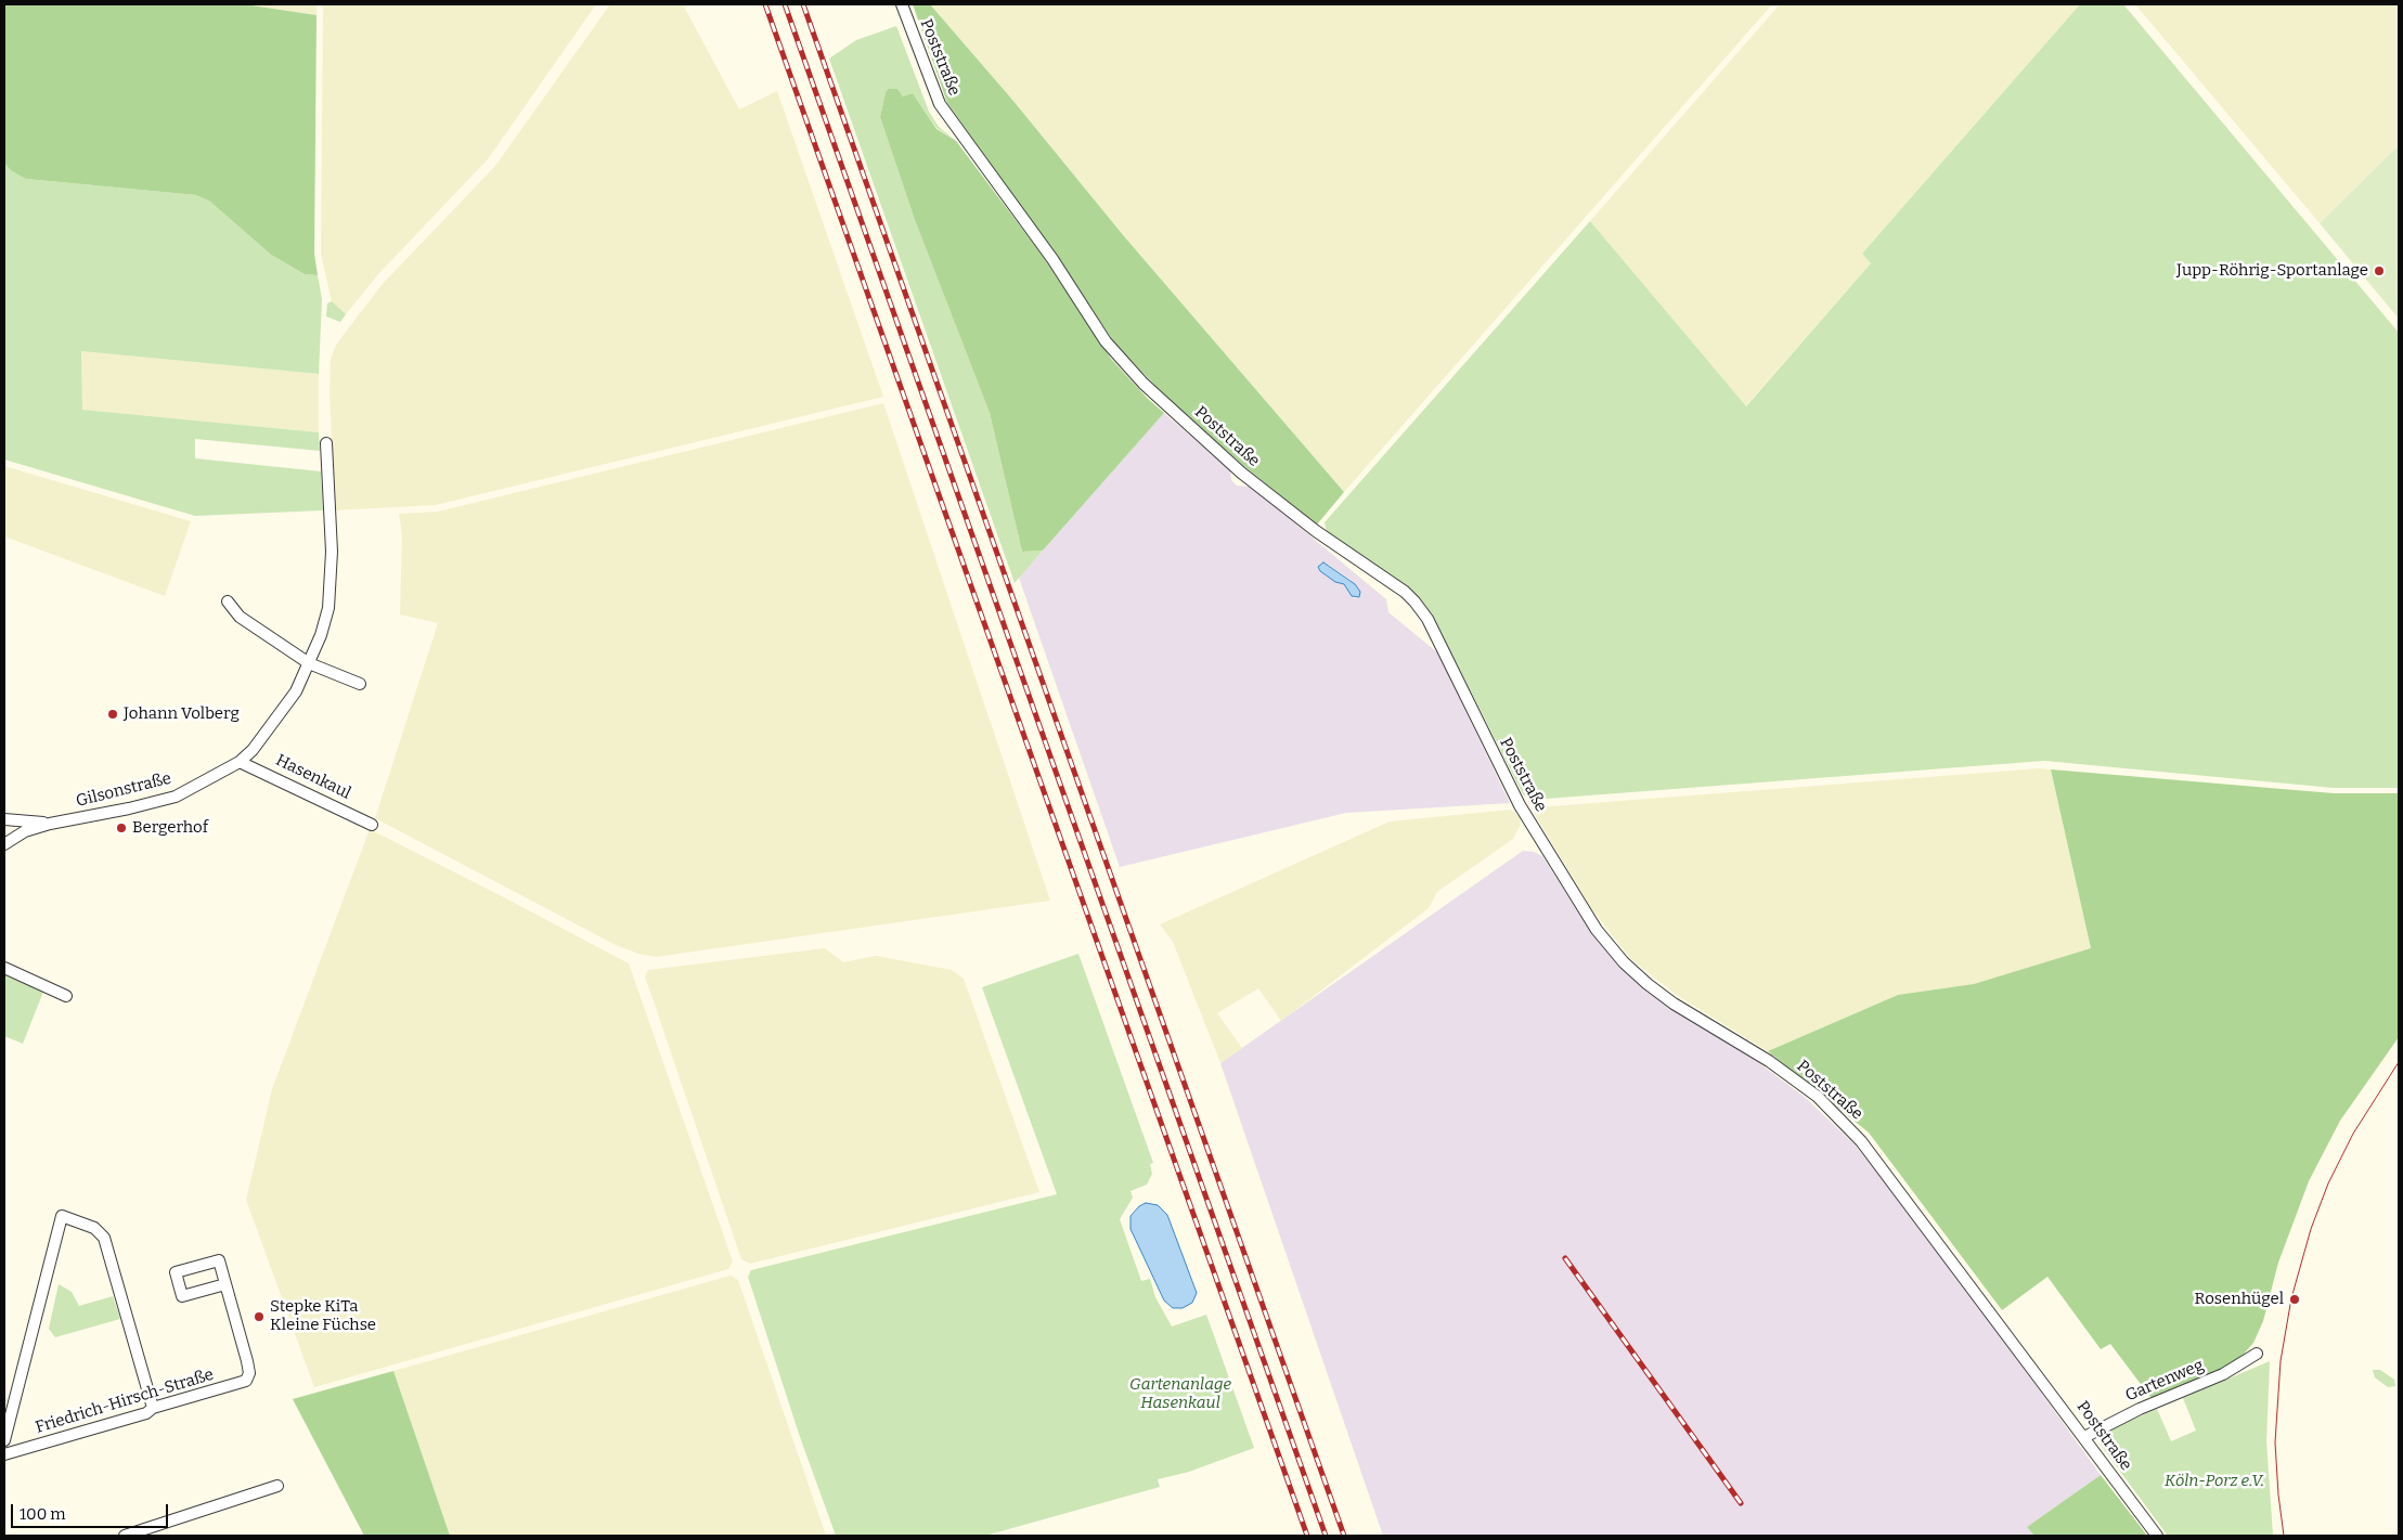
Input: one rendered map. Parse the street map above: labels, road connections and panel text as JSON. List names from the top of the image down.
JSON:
{
  "streets": {
    "street": [
      "Poststraße",
      "Hasenkaul",
      "Gilsonstraße",
      "Gartenweg",
      "Friedrich-Hirsch-Straße"
    ]
  },
  "crossings": [
    ["Poststraße", "Gartenweg"],
    ["Hasenkaul", "Gilsonstraße"]
  ],
  "parks": ["Gartenanlage Hasenkaul", "Köln-Porz e.V."],
  "places": [
    "Jupp-Röhrig-Sportanlage",
    "Johann Volberg",
    "Bergerhof",
    "Rosenhügel",
    "Stepke KiTa Kleine Füchse"
  ],
  "scale_bar": "100 m"
}
